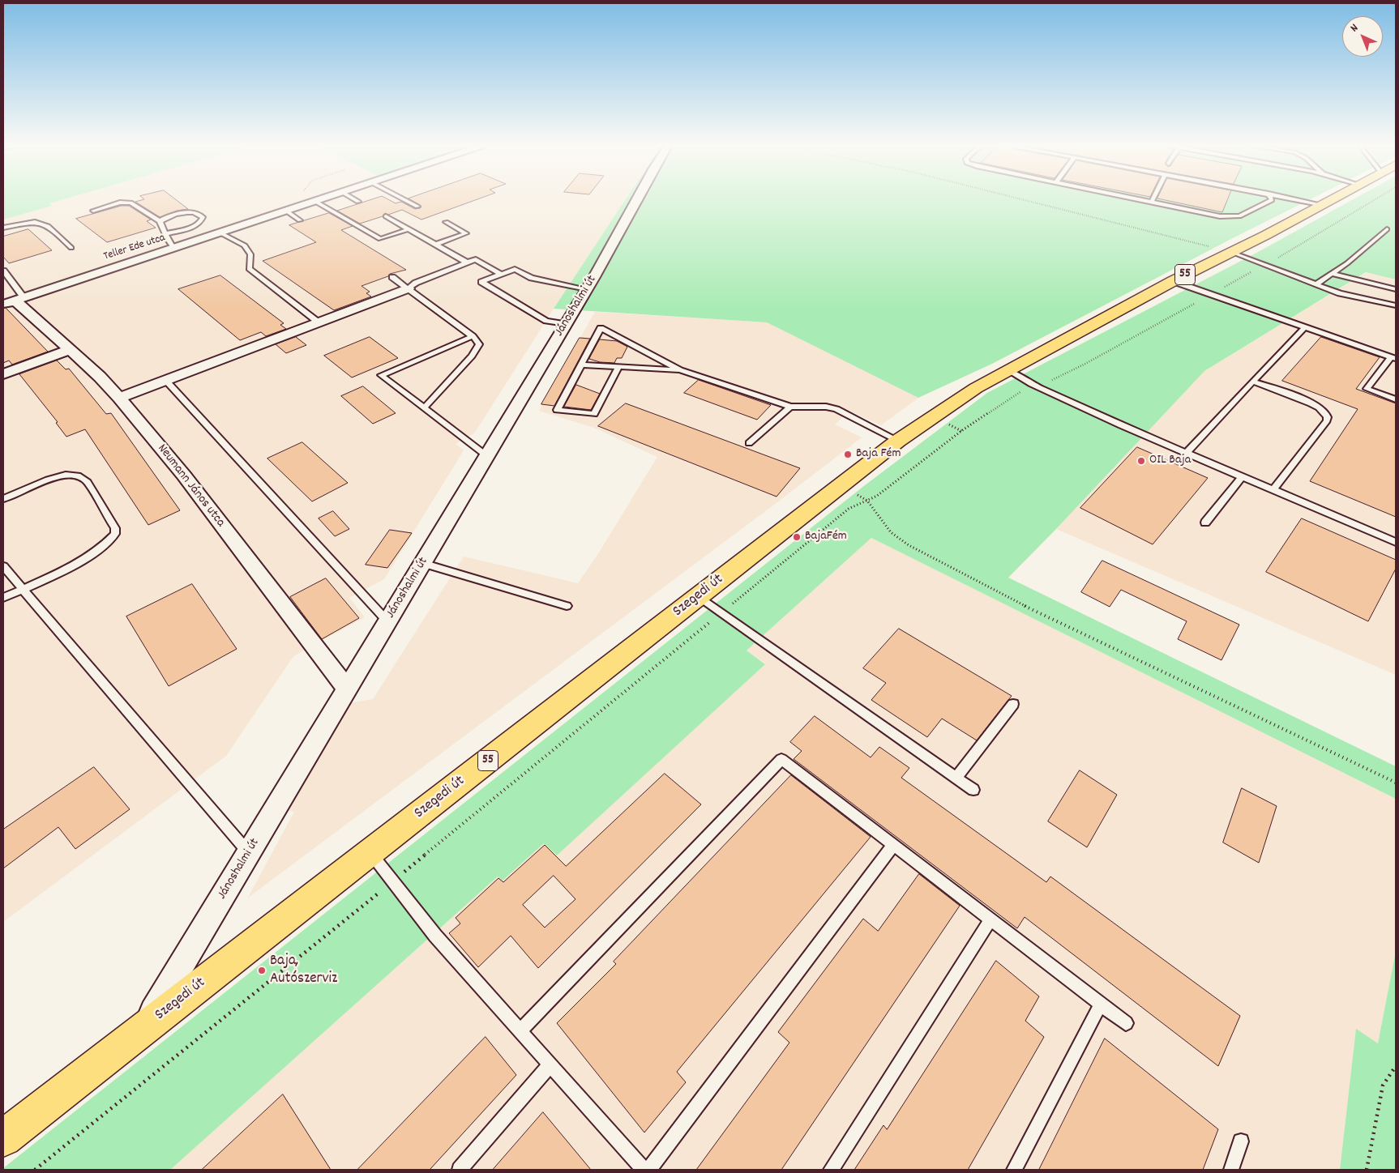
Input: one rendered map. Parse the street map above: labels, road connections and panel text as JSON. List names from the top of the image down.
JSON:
{
  "streets": {
    "main road": ["55", "Szegedi út"],
    "street": ["Teller Ede utca", "Jánoshalmi út", "Neumann János utca"]
  },
  "crossings": [
    ["Teller Ede utca", "Neumann János utca"],
    ["55", "Szegedi út"],
    ["Jánoshalmi út", "Neumann János utca"],
    ["Jánoshalmi út", "Szegedi út"]
  ],
  "places": [
    "Baja Fém",
    "OIL Baja",
    "BajaFém",
    "Baja, Autószerviz"
  ],
  "north": "top left"
}
